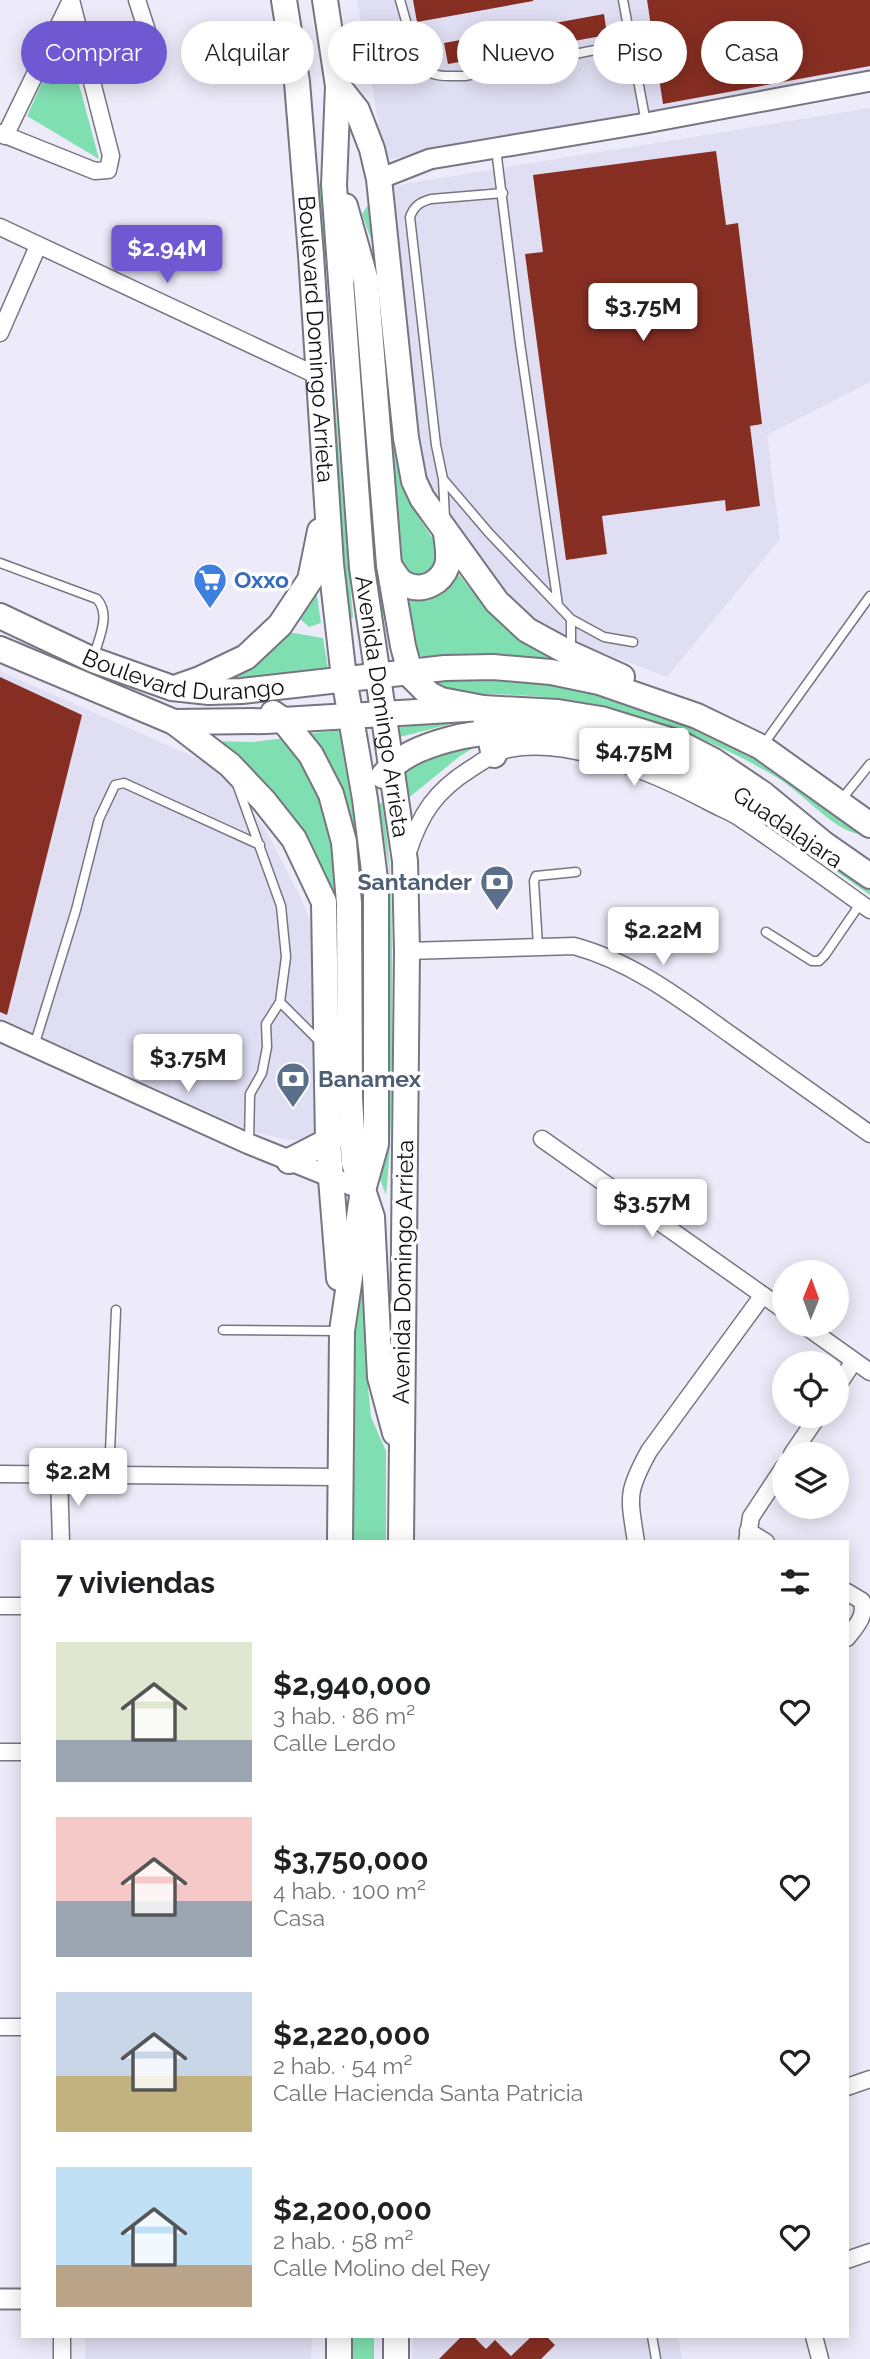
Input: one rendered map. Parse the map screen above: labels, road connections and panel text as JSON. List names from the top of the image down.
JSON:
{
  "streets": {
    "main road": ["Boulevard Domingo Arrieta", "Boulevard Durango", "Avenida Domingo Arrieta"],
    "street": ["Guadalajara"]
  },
  "crossings": [
    ["Boulevard Domingo Arrieta", "Boulevard Durango"],
    ["Boulevard Domingo Arrieta", "Avenida Domingo Arrieta"],
    ["Boulevard Durango", "Avenida Domingo Arrieta"]
  ],
  "places": {
    "supermarket": ["Oxxo"],
    "bank": ["Santander", "Banamex"]
  },
  "north": "top",
  "page": {
    "chip": [
      "Comprar",
      "Alquilar",
      "Filtros",
      "Nuevo",
      "Piso",
      "Casa"
    ],
    "price": [
      "$2.94M",
      "$3.75M",
      "$4.75M",
      "$2.22M",
      "$3.75M",
      "$3.57M",
      "$2.2M"
    ],
    "heading": "7 viviendas",
    "list": [
      {
        "name": "$2,940,000",
        "note": "3 hab. · 86 m² · Calle Lerdo"
      },
      {
        "name": "$3,750,000",
        "note": "4 hab. · 100 m² · Casa"
      },
      {
        "name": "$2,220,000",
        "note": "2 hab. · 54 m² · Calle Hacienda Santa Patricia"
      },
      {
        "name": "$2,200,000",
        "note": "2 hab. · 58 m² · Calle Molino del Rey"
      }
    ]
  }
}
